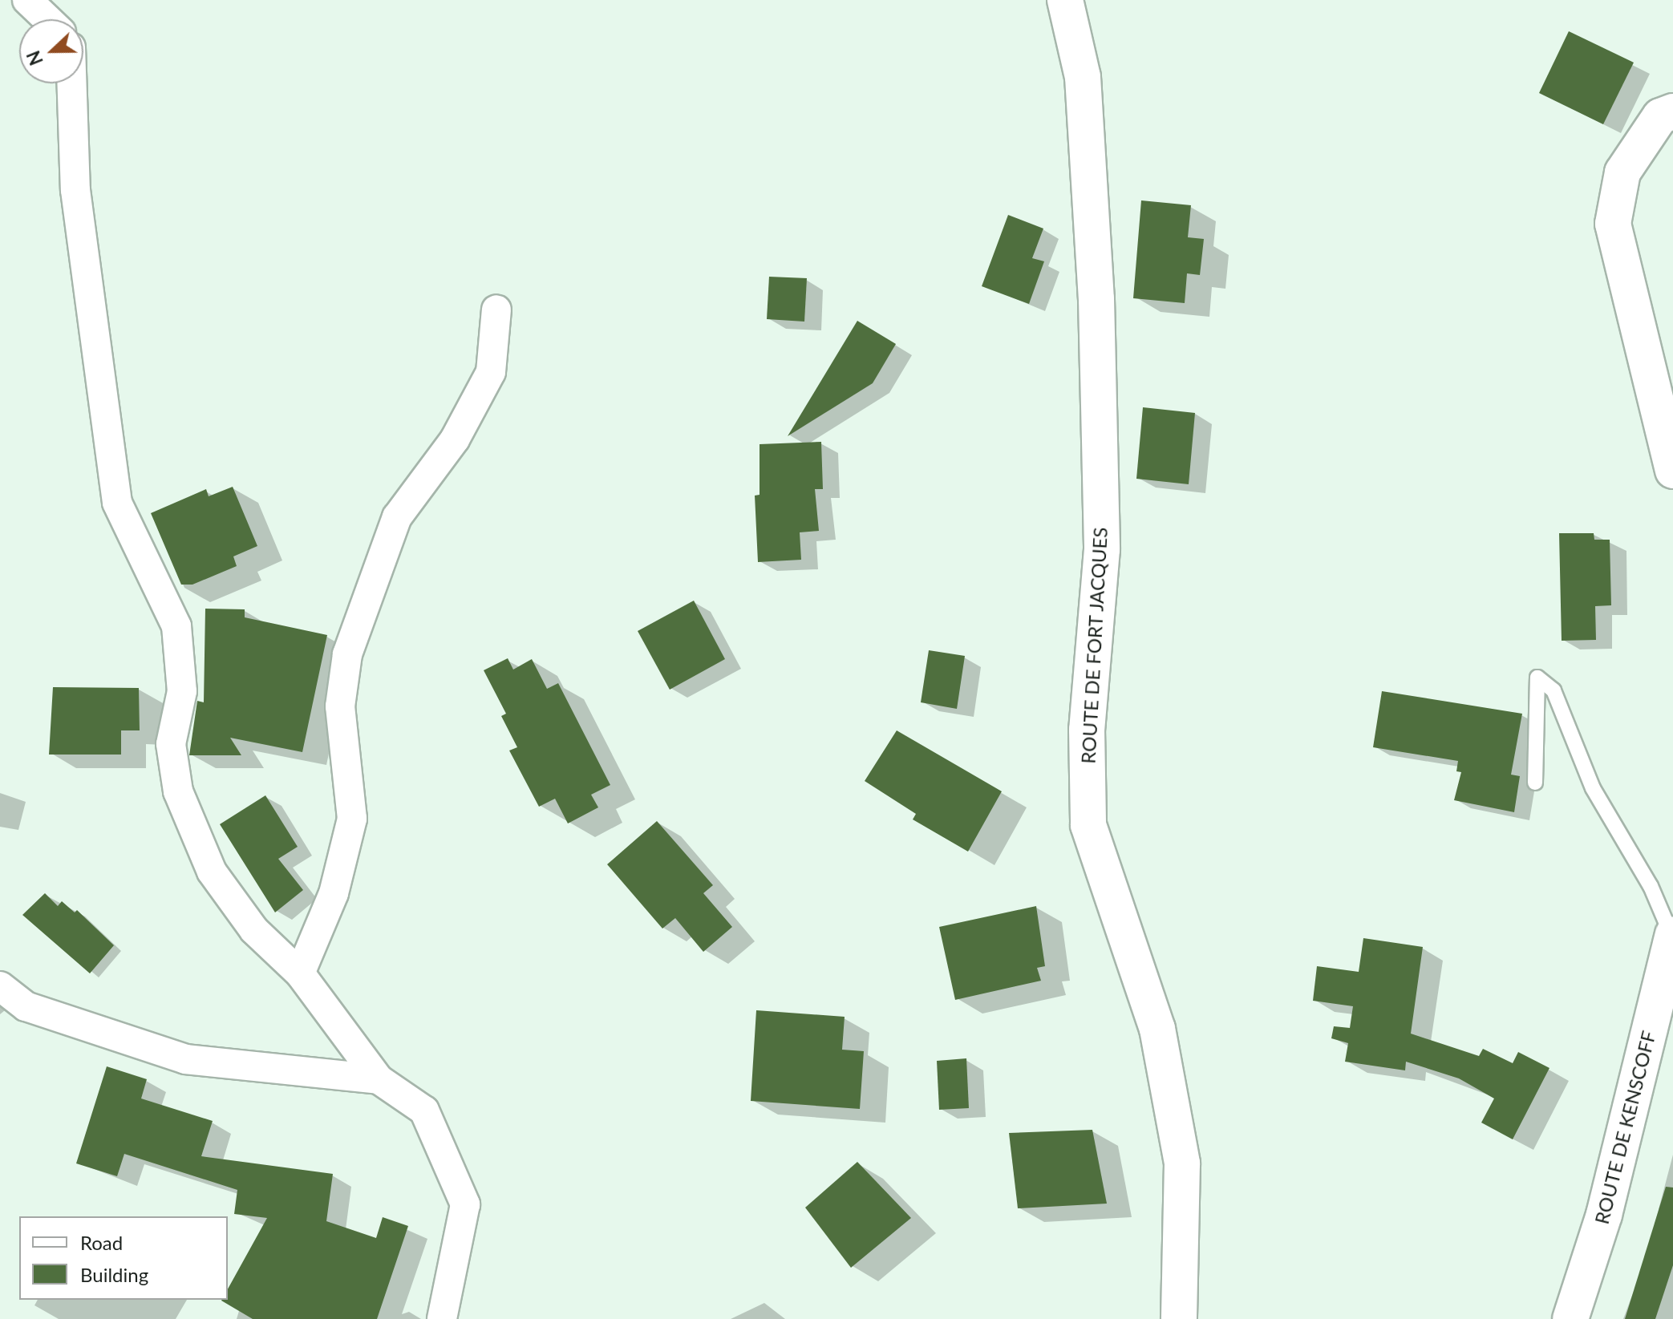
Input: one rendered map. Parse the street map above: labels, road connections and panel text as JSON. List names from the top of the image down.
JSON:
{
  "streets": {
    "street": ["ROUTE DE FORT JACQUES", "ROUTE DE KENSCOFF"]
  },
  "legend": ["Road", "Building"],
  "north": "left"
}
